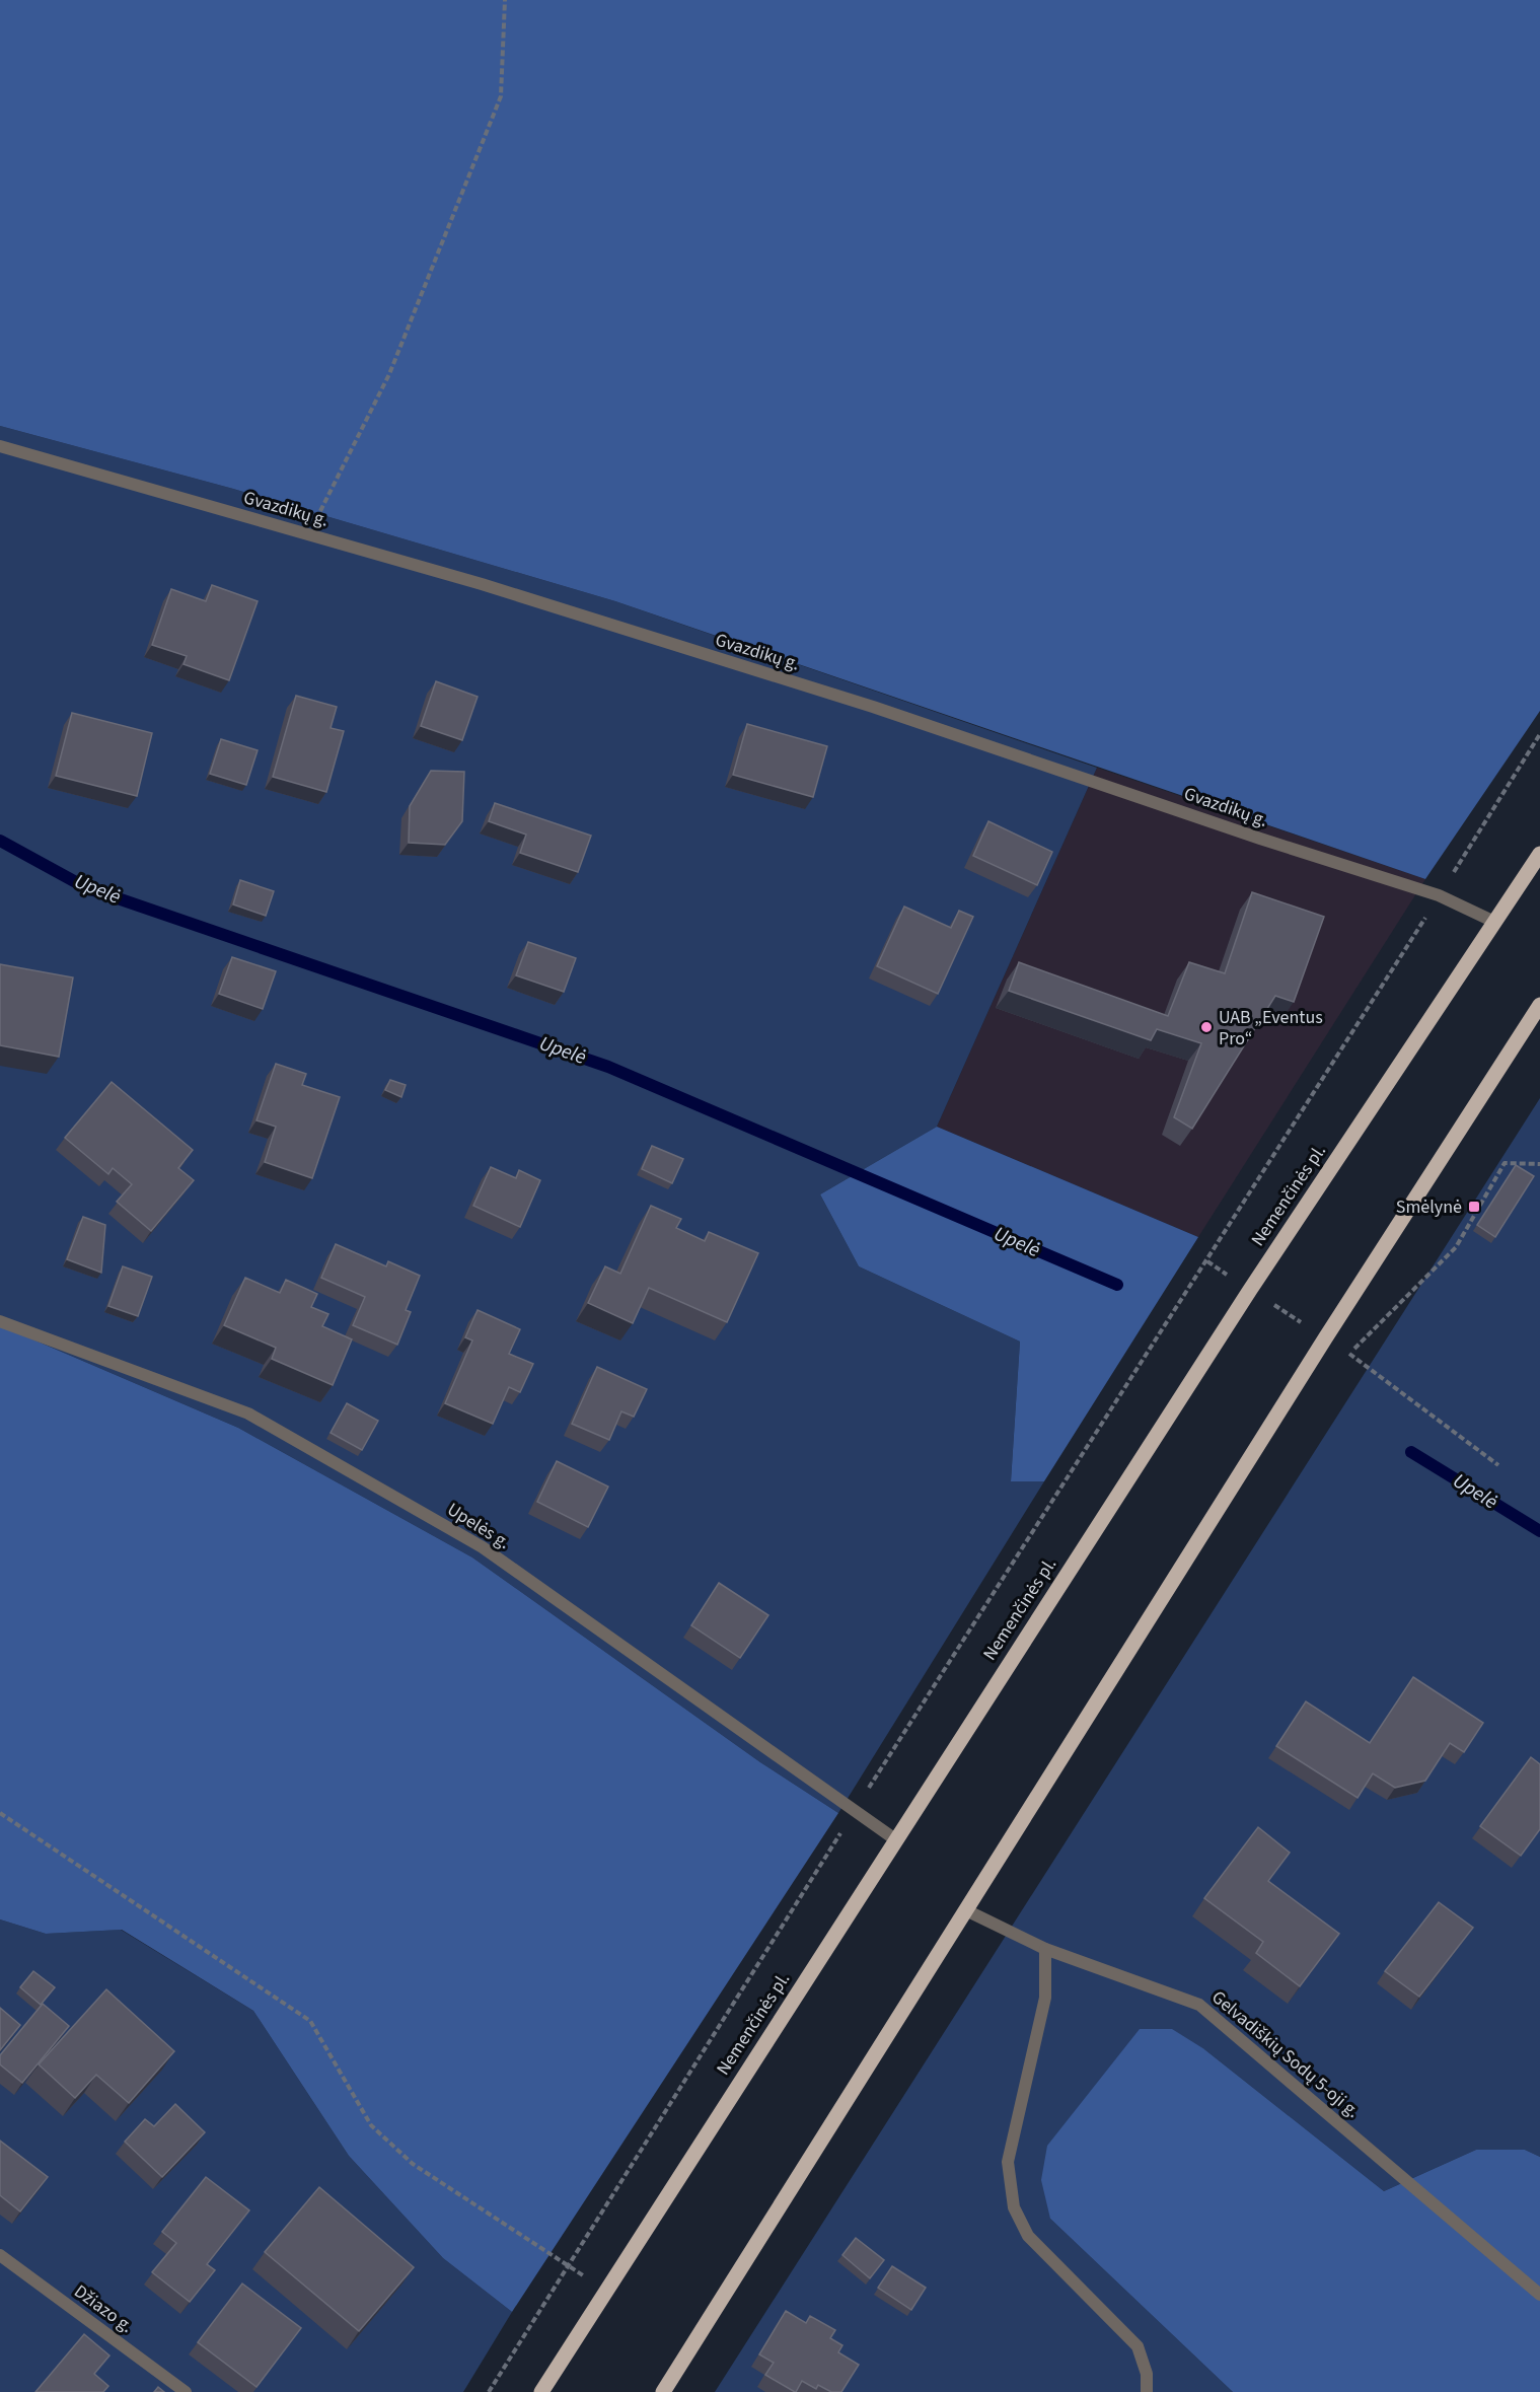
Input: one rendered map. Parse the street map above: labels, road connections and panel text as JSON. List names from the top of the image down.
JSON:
{
  "streets": {
    "main road": ["Nemenčinės pl."],
    "street": [
      "Gvazdikų g.",
      "Upelės g.",
      "Gelvadiškių Sodų 5-oji g.",
      "Džiazo g."
    ]
  },
  "crossings": [
    ["Gvazdikų g.", "Nemenčinės pl."],
    ["Nemenčinės pl.", "Upelės g."]
  ],
  "water": ["Upelė"],
  "places": {
    "other": ["UAB „Eventus Pro“"],
    "transit": ["Smėlynė"]
  }
}
